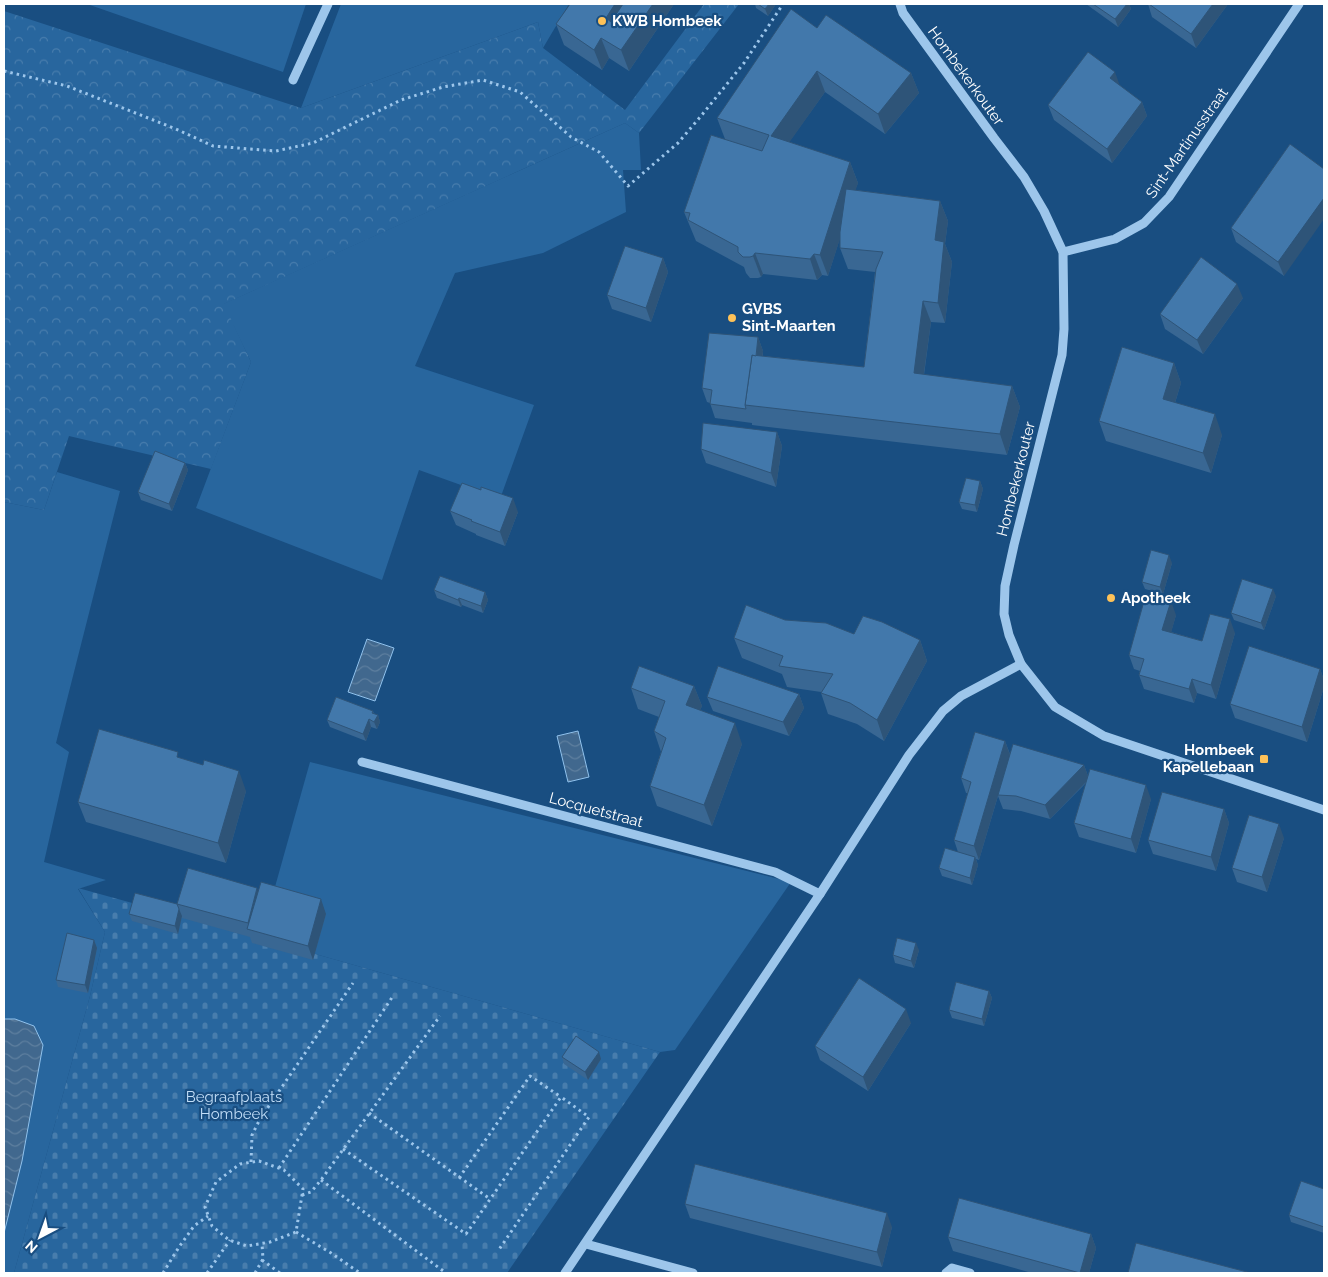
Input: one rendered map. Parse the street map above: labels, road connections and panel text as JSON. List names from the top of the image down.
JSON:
{
  "streets": {
    "street": ["Hombekerkouter", "Sint-Martinusstraat", "Locquetstraat"]
  },
  "crossings": [
    ["Hombekerkouter", "Sint-Martinusstraat"]
  ],
  "parks": ["Begraafplaats Hombeek"],
  "places": {
    "other": ["KWB Hombeek", "GVBS Sint-Maarten", "Apotheek"],
    "transit": ["Hombeek Kapellebaan"]
  },
  "north": "bottom left"
}
